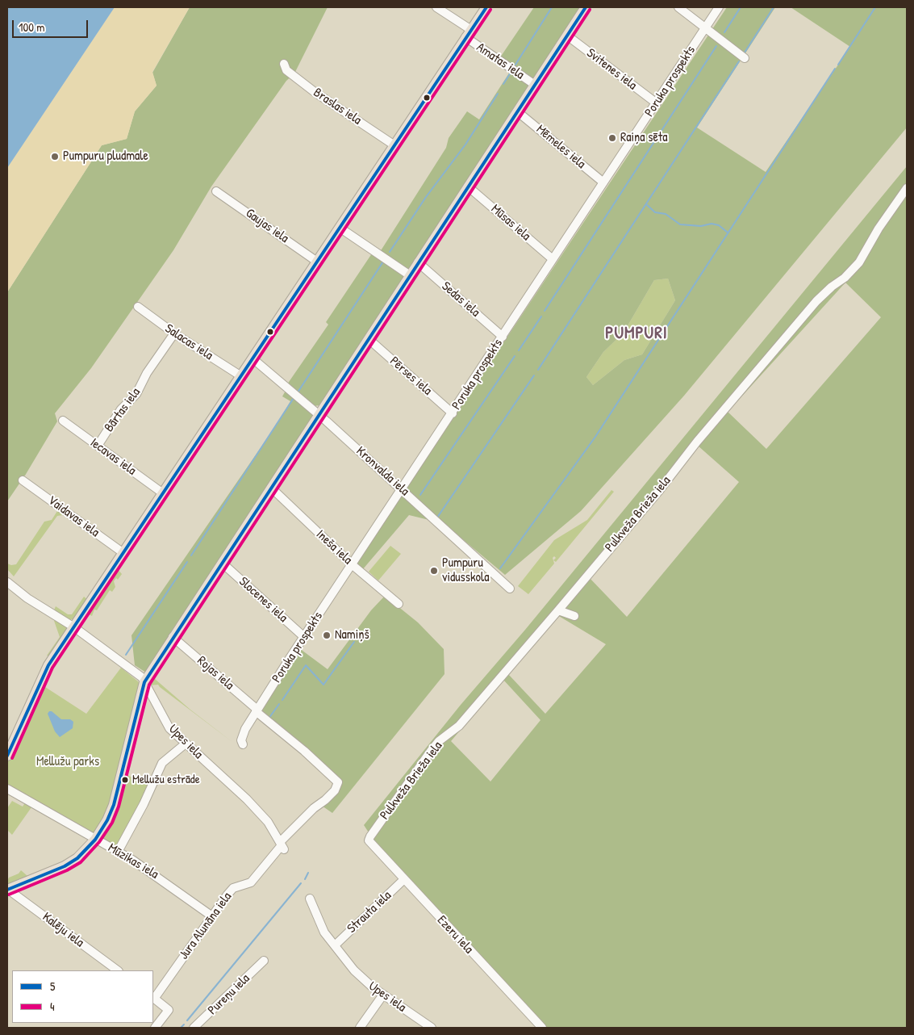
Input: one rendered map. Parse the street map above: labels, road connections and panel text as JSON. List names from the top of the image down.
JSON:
{
  "streets": {
    "street": [
      "Amatas iela",
      "Svitenes iela",
      "Poruka prospekts",
      "Braslas iela",
      "Mēmeles iela",
      "Mūsas iela",
      "Gaujas iela",
      "Sedas iela",
      "Salacas iela",
      "Pērses iela",
      "Bārtas iela",
      "Iecavas iela",
      "Kronvalda iela",
      "Pulkveža Brieža iela",
      "Vaidavas iela",
      "Ineša iela",
      "Slocenes iela",
      "Rojas iela",
      "Upes iela",
      "Mūzikas iela",
      "Strauta iela",
      "Jura Alunāna iela",
      "Kalēju iela",
      "Ezeru iela",
      "Pureņu iela"
    ]
  },
  "crossings": [
    ["Svitenes iela", "Poruka prospekts"],
    ["Poruka prospekts", "Mēmeles iela"],
    ["Poruka prospekts", "Mūsas iela"],
    ["Poruka prospekts", "Sedas iela"],
    ["Poruka prospekts", "Pērses iela"],
    ["Poruka prospekts", "Kronvalda iela"],
    ["Poruka prospekts", "Ineša iela"],
    ["Poruka prospekts", "Slocenes iela"],
    ["Poruka prospekts", "Rojas iela"],
    ["Salacas iela", "Bārtas iela"],
    ["Bārtas iela", "Iecavas iela"],
    ["Pulkveža Brieža iela", "Ezeru iela"],
    ["Rojas iela", "Jura Alunāna iela"],
    ["Upes iela", "Strauta iela"],
    ["Upes iela", "Jura Alunāna iela"],
    ["Mūzikas iela", "Jura Alunāna iela"],
    ["Strauta iela", "Ezeru iela"]
  ],
  "districts": ["PUMPURI"],
  "parks": ["Mellužu parks"],
  "places": [
    "Raiņa sēta",
    "Pumpuru pludmale",
    "Pumpuru vidusskola",
    "Namiņš",
    "Mellužu estrāde"
  ],
  "lines": ["transit line 5", "transit line 4"],
  "legend": ["5", "4"],
  "scale_bar": "100 m"
}
